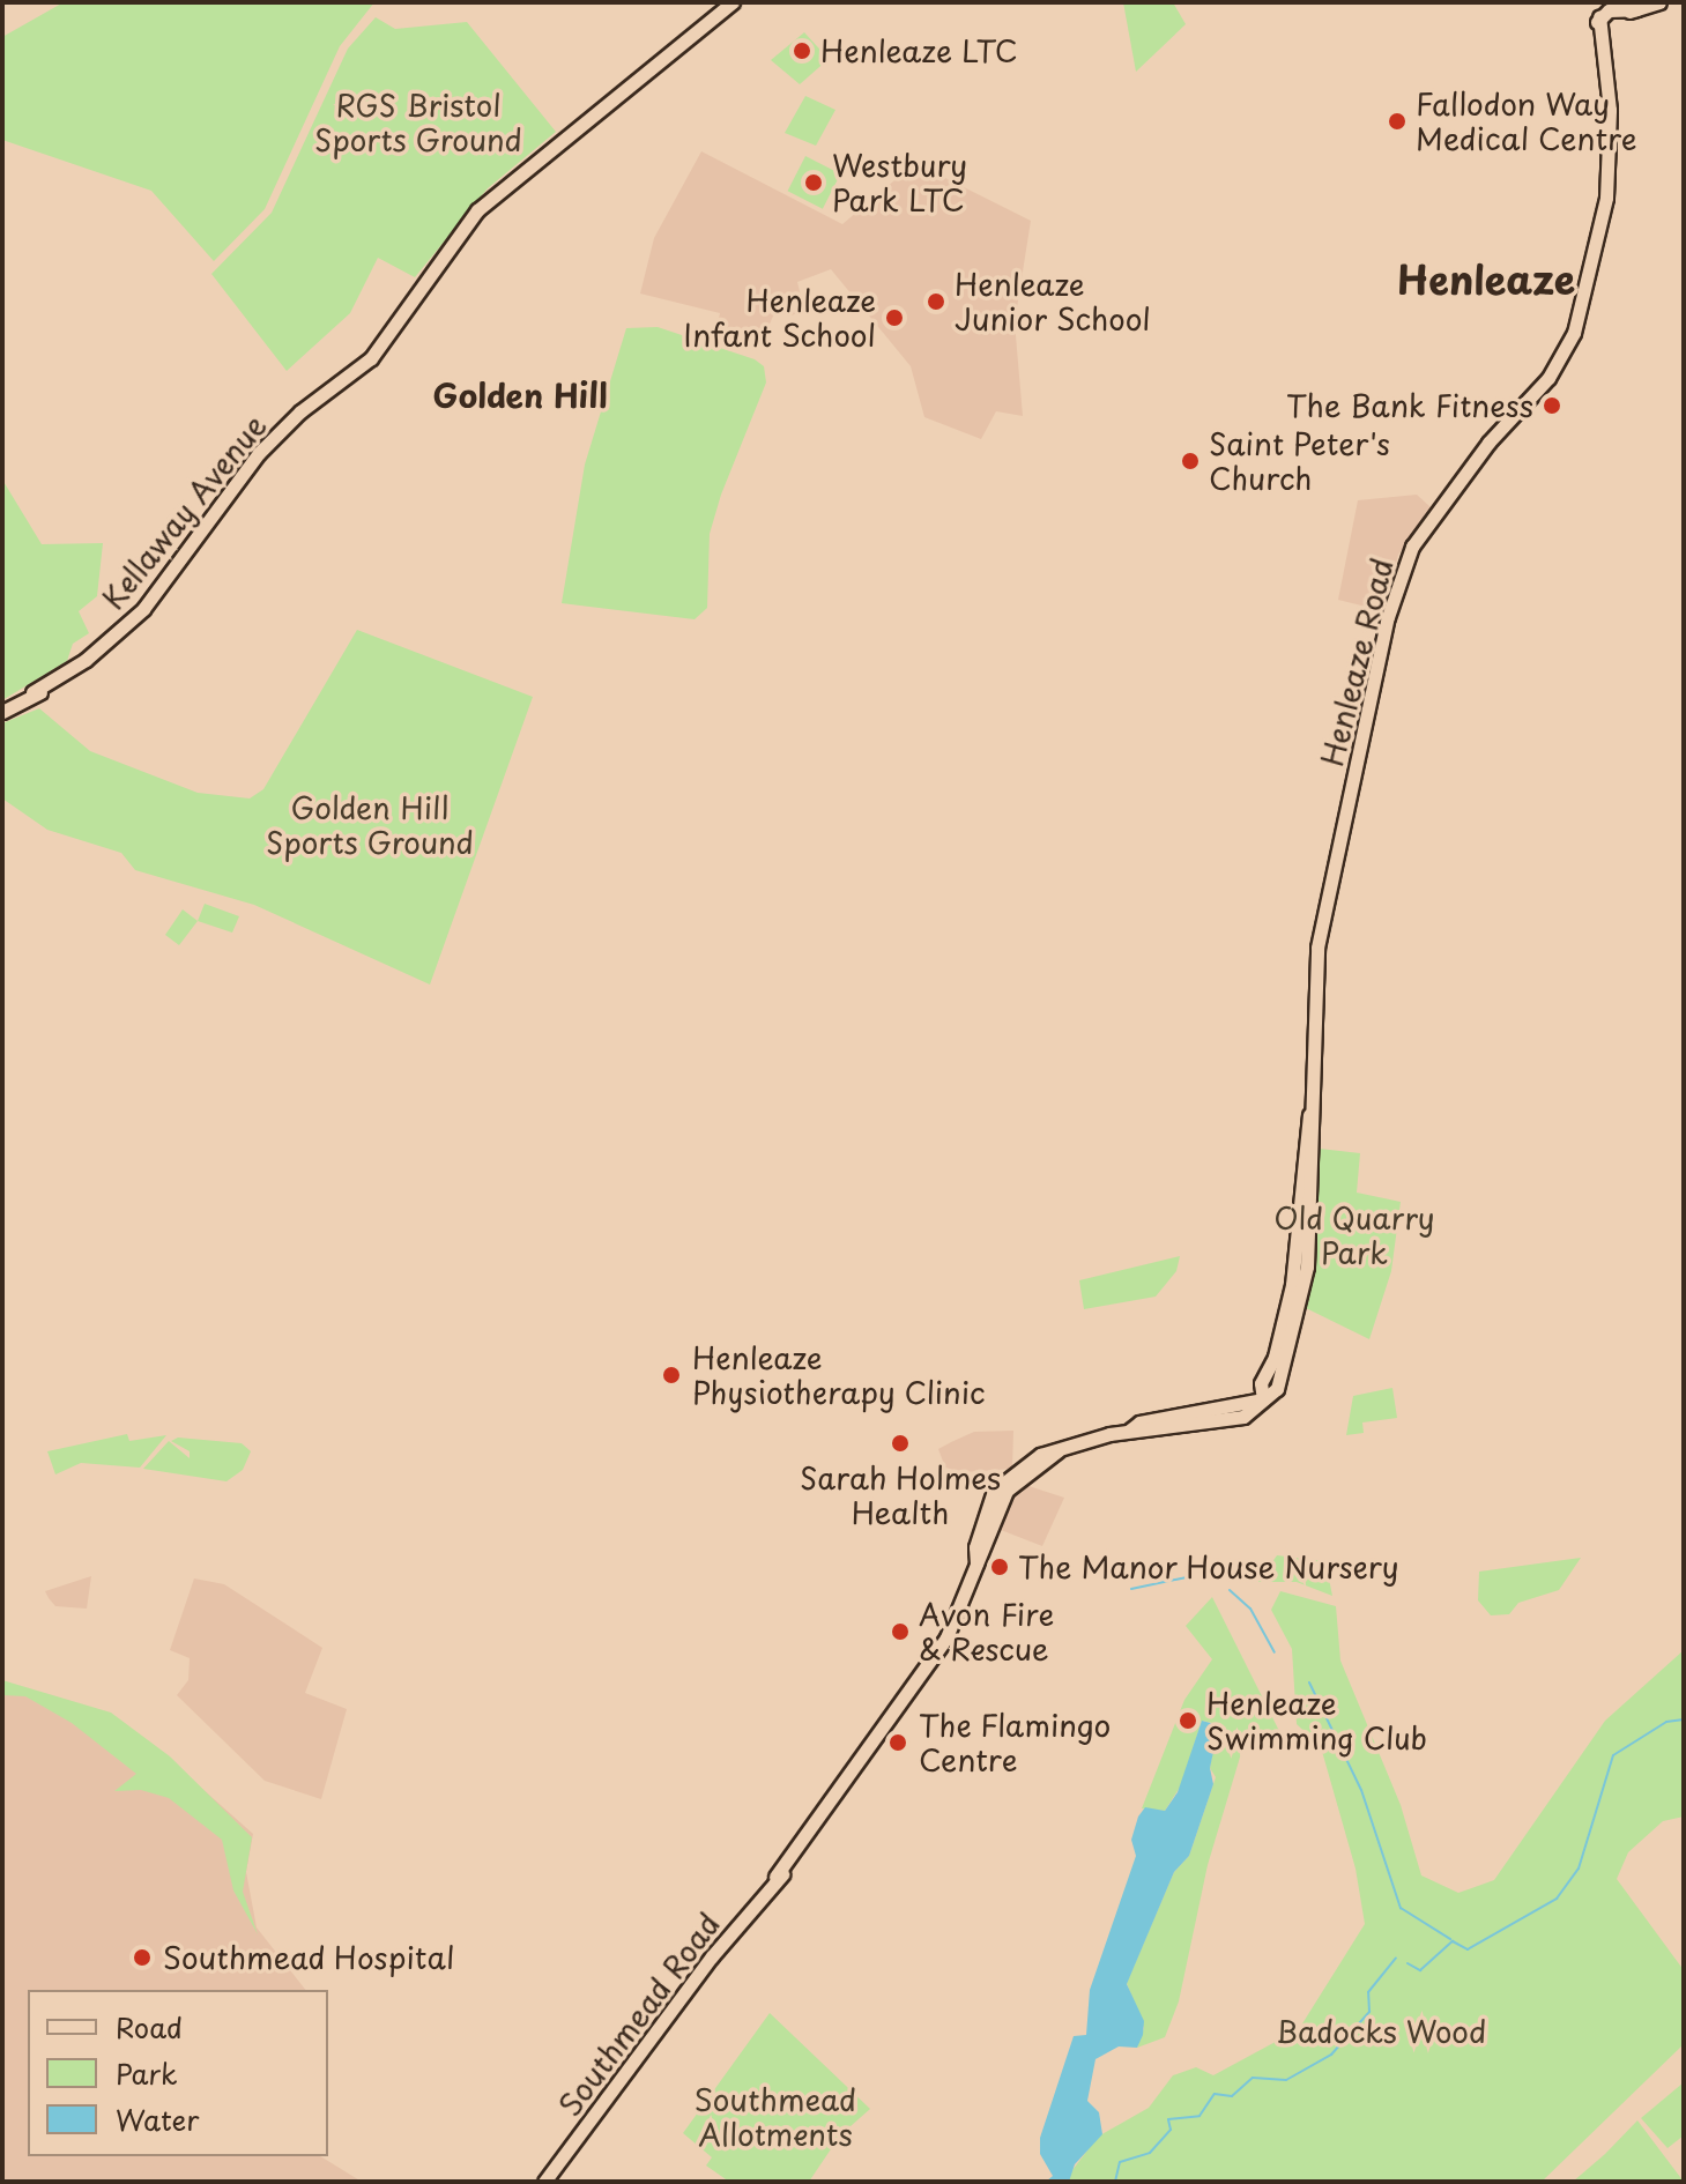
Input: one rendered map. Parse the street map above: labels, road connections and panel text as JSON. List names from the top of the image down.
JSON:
{
  "streets": {
    "main road": ["Kellaway Avenue", "Henleaze Road", "Southmead Road"]
  },
  "crossings": [
    ["Henleaze Road", "Southmead Road"]
  ],
  "districts": ["Henleaze", "Golden Hill"],
  "parks": [
    "RGS Bristol Sports Ground",
    "Golden Hill Sports Ground",
    "Old Quarry Park",
    "Badocks Wood",
    "Southmead Allotments"
  ],
  "places": [
    "Henleaze LTC",
    "Fallodon Way Medical Centre",
    "Westbury Park LTC",
    "Henleaze Junior School",
    "Henleaze Infant School",
    "The Bank Fitness",
    "Saint Peter's Church",
    "Henleaze Physiotherapy Clinic",
    "Sarah Holmes Health",
    "The Manor House Nursery",
    "Avon Fire & Rescue",
    "Henleaze Swimming Club",
    "The Flamingo Centre",
    "Southmead Hospital"
  ],
  "legend": ["Road", "Park", "Water"]
}
